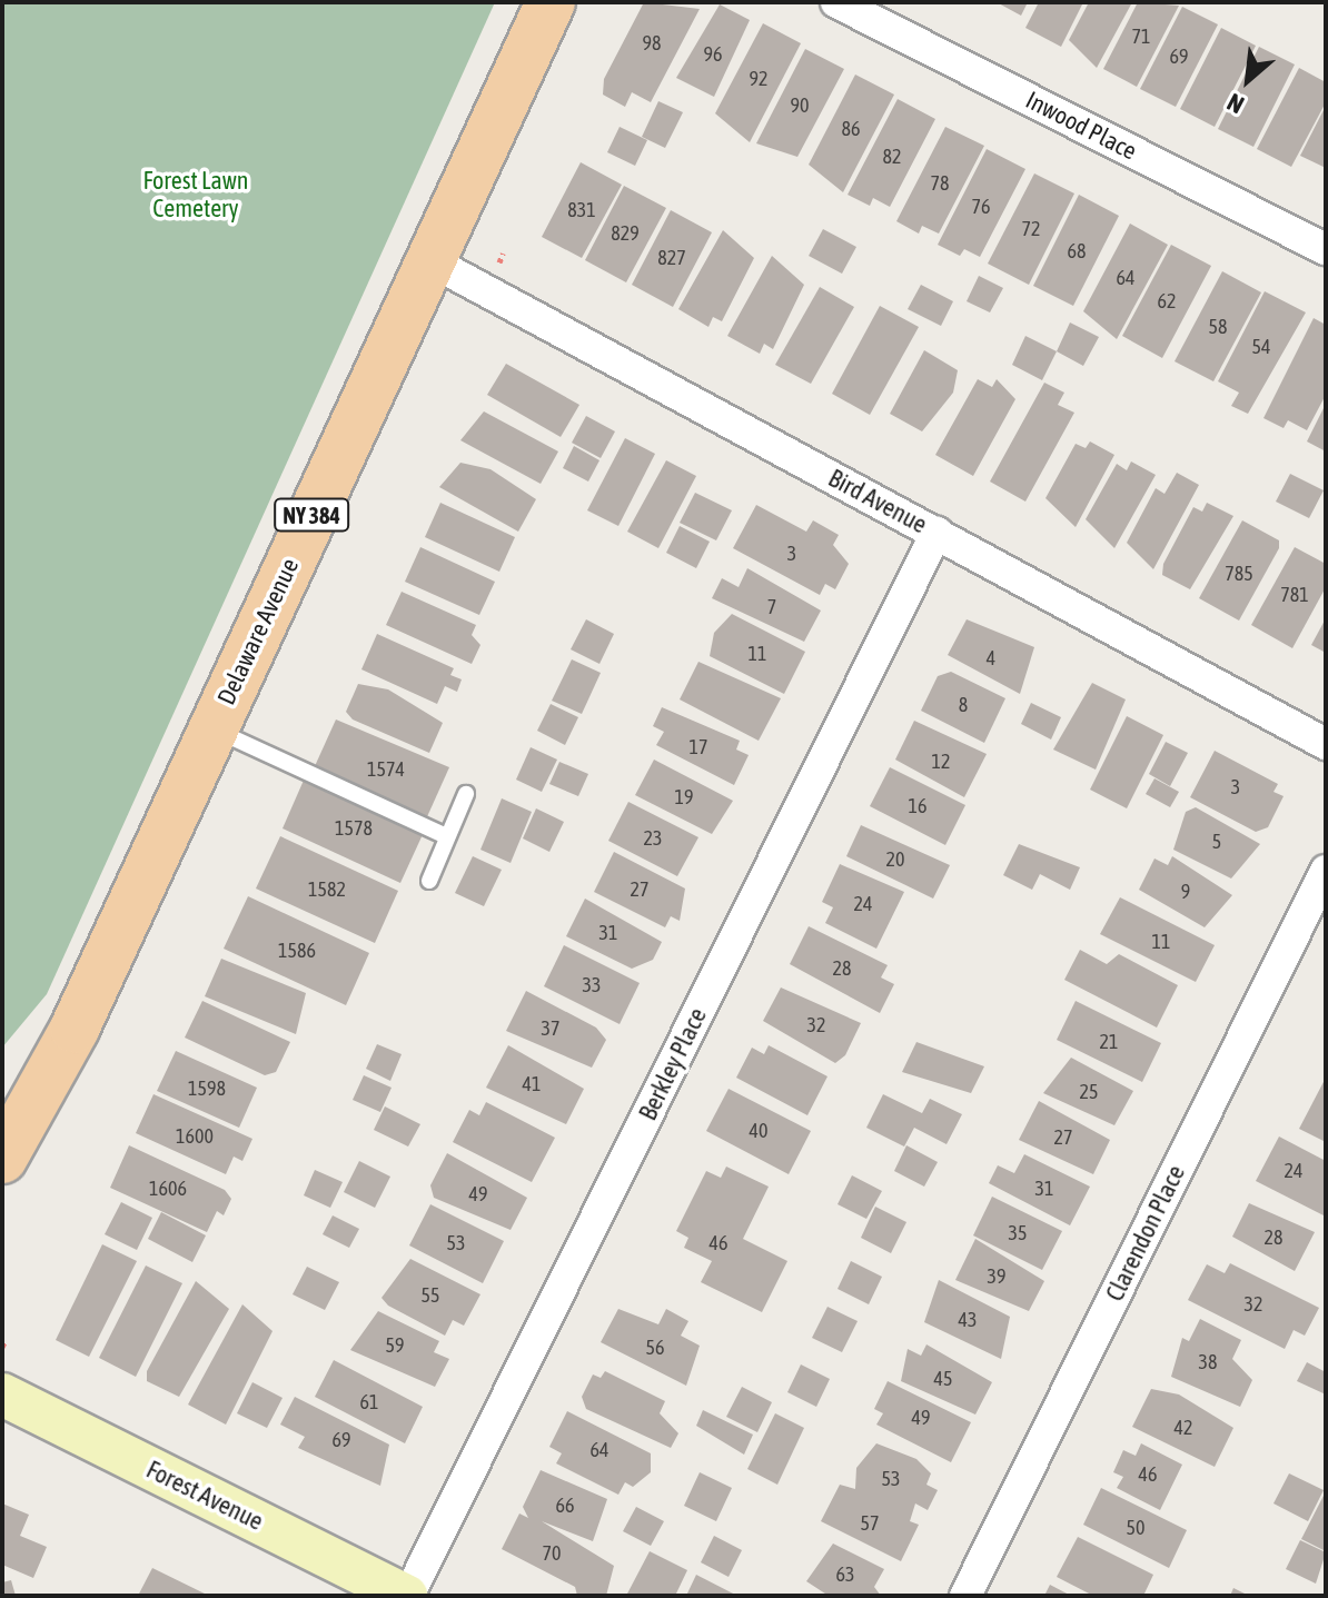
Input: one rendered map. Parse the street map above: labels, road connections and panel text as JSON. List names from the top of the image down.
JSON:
{
  "streets": {
    "main road": ["NY 384", "Delaware Avenue"],
    "street": [
      "Inwood Place",
      "Bird Avenue",
      "Berkley Place",
      "Clarendon Place",
      "Forest Avenue"
    ]
  },
  "crossings": [
    ["Bird Avenue", "Delaware Avenue"],
    ["Bird Avenue", "Berkley Place"],
    ["Berkley Place", "Forest Avenue"]
  ],
  "parks": ["Forest Lawn Cemetery"],
  "house_numbers": [
    "71",
    "98",
    "96",
    "69",
    "92",
    "90",
    "86",
    "82",
    "78",
    "76",
    "831",
    "72",
    "829",
    "68",
    "827",
    "64",
    "62",
    "58",
    "54",
    "3",
    "785",
    "781",
    "7",
    "11",
    "4",
    "8",
    "17",
    "12",
    "1574",
    "3",
    "19",
    "16",
    "1578",
    "23",
    "5",
    "20",
    "1582",
    "27",
    "9",
    "24",
    "31",
    "11",
    "1586",
    "28",
    "33",
    "32",
    "37",
    "21",
    "41",
    "1598",
    "25",
    "40",
    "1600",
    "27",
    "24",
    "1606",
    "31",
    "49",
    "35",
    "28",
    "53",
    "46",
    "39",
    "55",
    "32",
    "43",
    "59",
    "56",
    "38",
    "45",
    "61",
    "49",
    "42",
    "69",
    "64",
    "46",
    "53",
    "66",
    "57",
    "50",
    "70",
    "63"
  ],
  "north": "bottom left"
}
